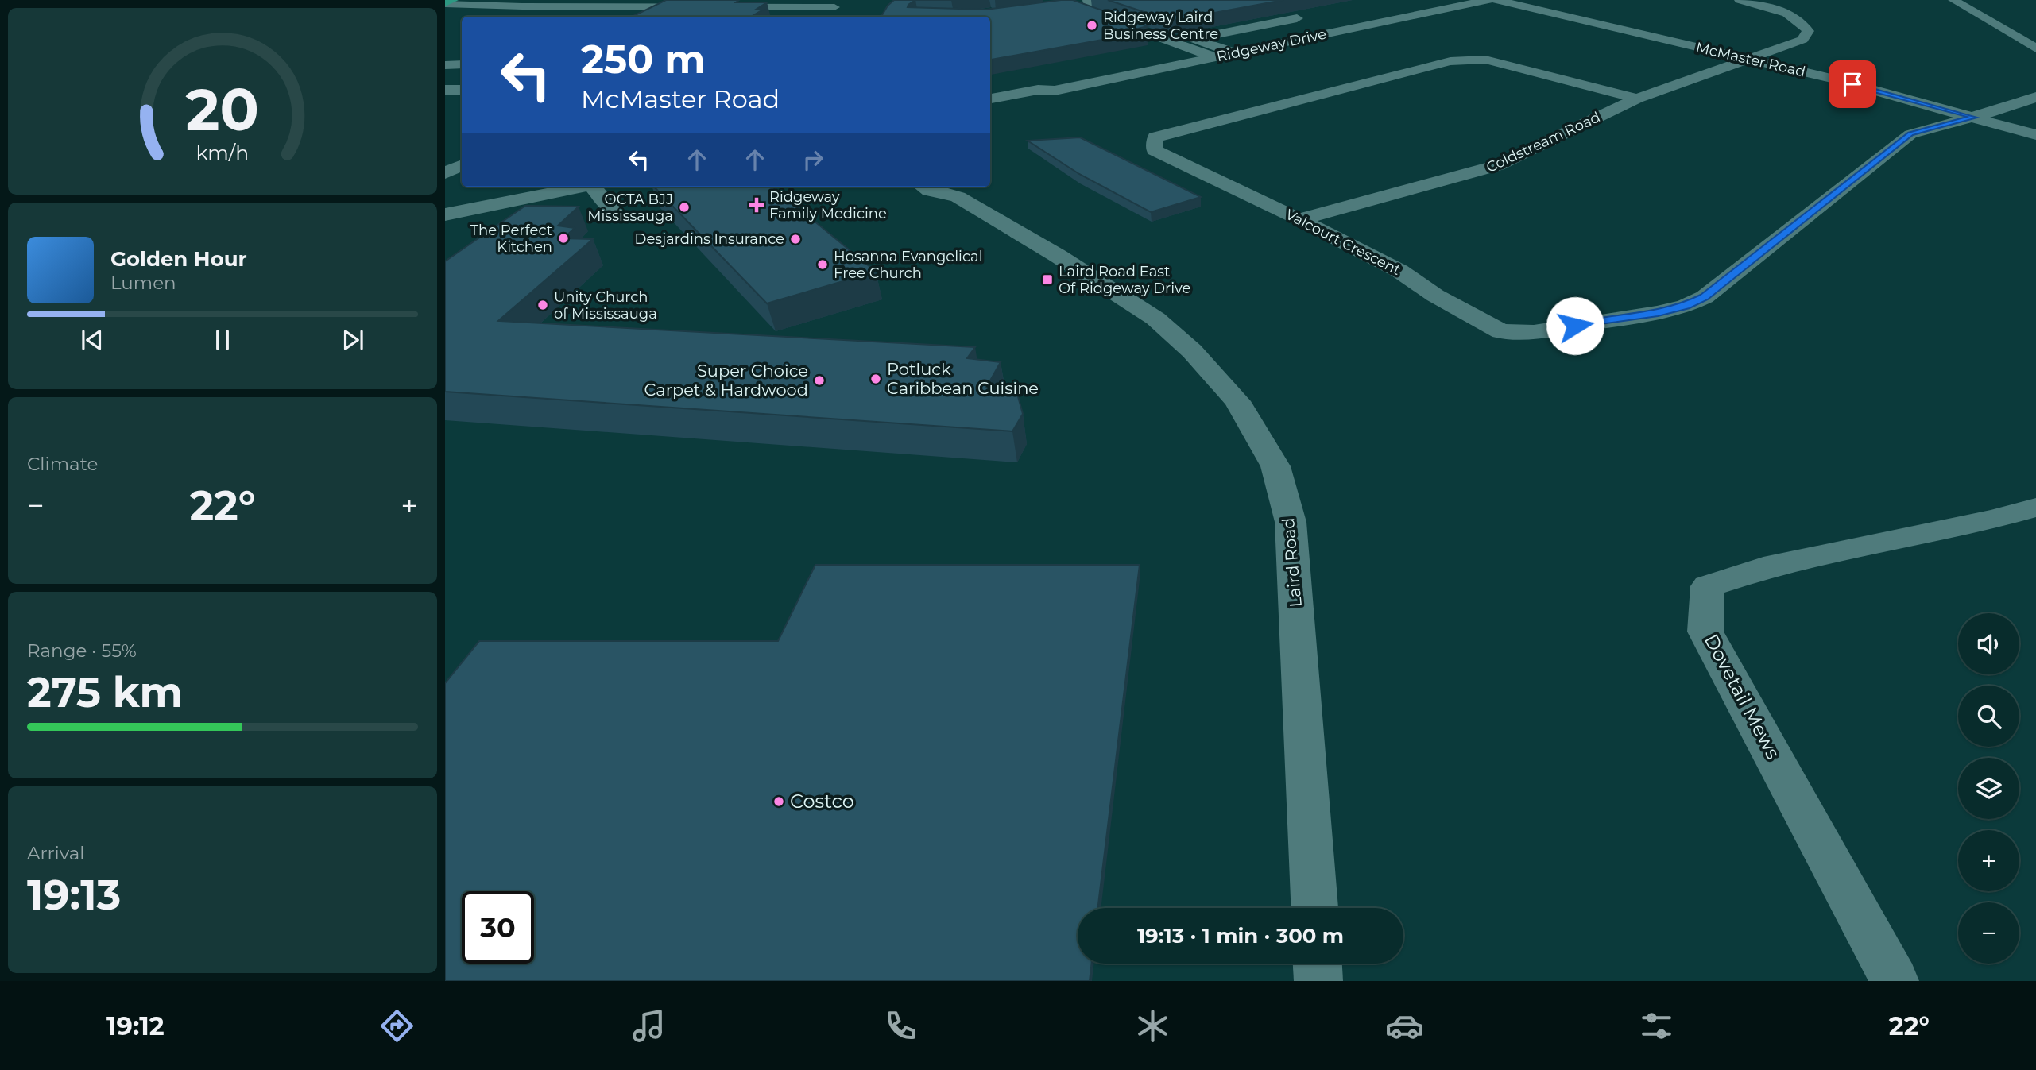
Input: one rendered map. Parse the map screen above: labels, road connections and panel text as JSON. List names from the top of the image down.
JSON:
{
  "streets": {
    "street": [
      "Ridgeway Drive",
      "McMaster Road",
      "Coldstream Road",
      "Valcourt Crescent",
      "Laird Road",
      "Dovetail Mews"
    ]
  },
  "crossings": [
    ["McMaster Road", "Coldstream Road"],
    ["McMaster Road", "Valcourt Crescent"],
    ["Coldstream Road", "Valcourt Crescent"]
  ],
  "places": {
    "other": [
      "Ridgeway Laird Business Centre",
      "OCTA BJJ Mississauga",
      "The Perfect Kitchen",
      "Desjardins Insurance",
      "Hosanna Evangelical Free Church",
      "Unity Church of Mississauga",
      "Potluck Caribbean Cuisine",
      "Super Choice Carpet & Hardwood",
      "Costco"
    ],
    "health": ["Ridgeway Family Medicine"],
    "transit": ["Laird Road East Of Ridgeway Drive"]
  },
  "page": {
    "turn": ["250 m", "McMaster Road"],
    "song": ["Golden Hour", "Lumen"],
    "tile": [
      "Climate",
      ["Range · 55%", "275 km"],
      ["Arrival", "19:13"]
    ],
    "heat": ["−", "22°", "+"],
    "map_buttons": ["+", "−"],
    "limit": "30",
    "trip": "19:13 · 1 min · 300 m",
    "tabs": ["19:12", "22°"],
    "gauge": ["20", "km/h"]
  }
}
